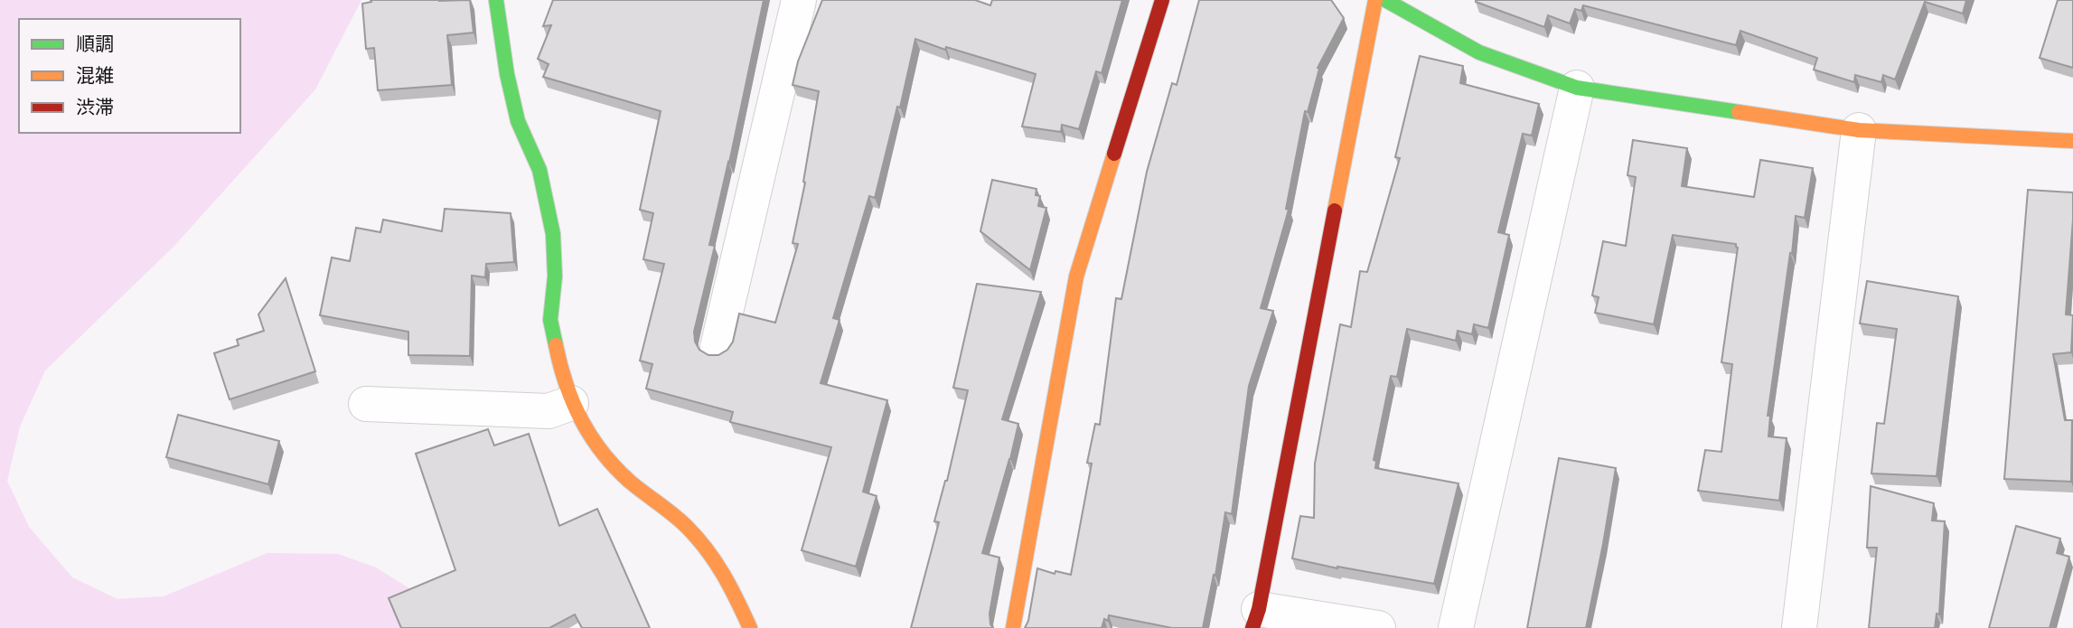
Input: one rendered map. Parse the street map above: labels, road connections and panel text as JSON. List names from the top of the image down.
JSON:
{
  "legend": ["順調", "混雑", "渋滞"]
}
